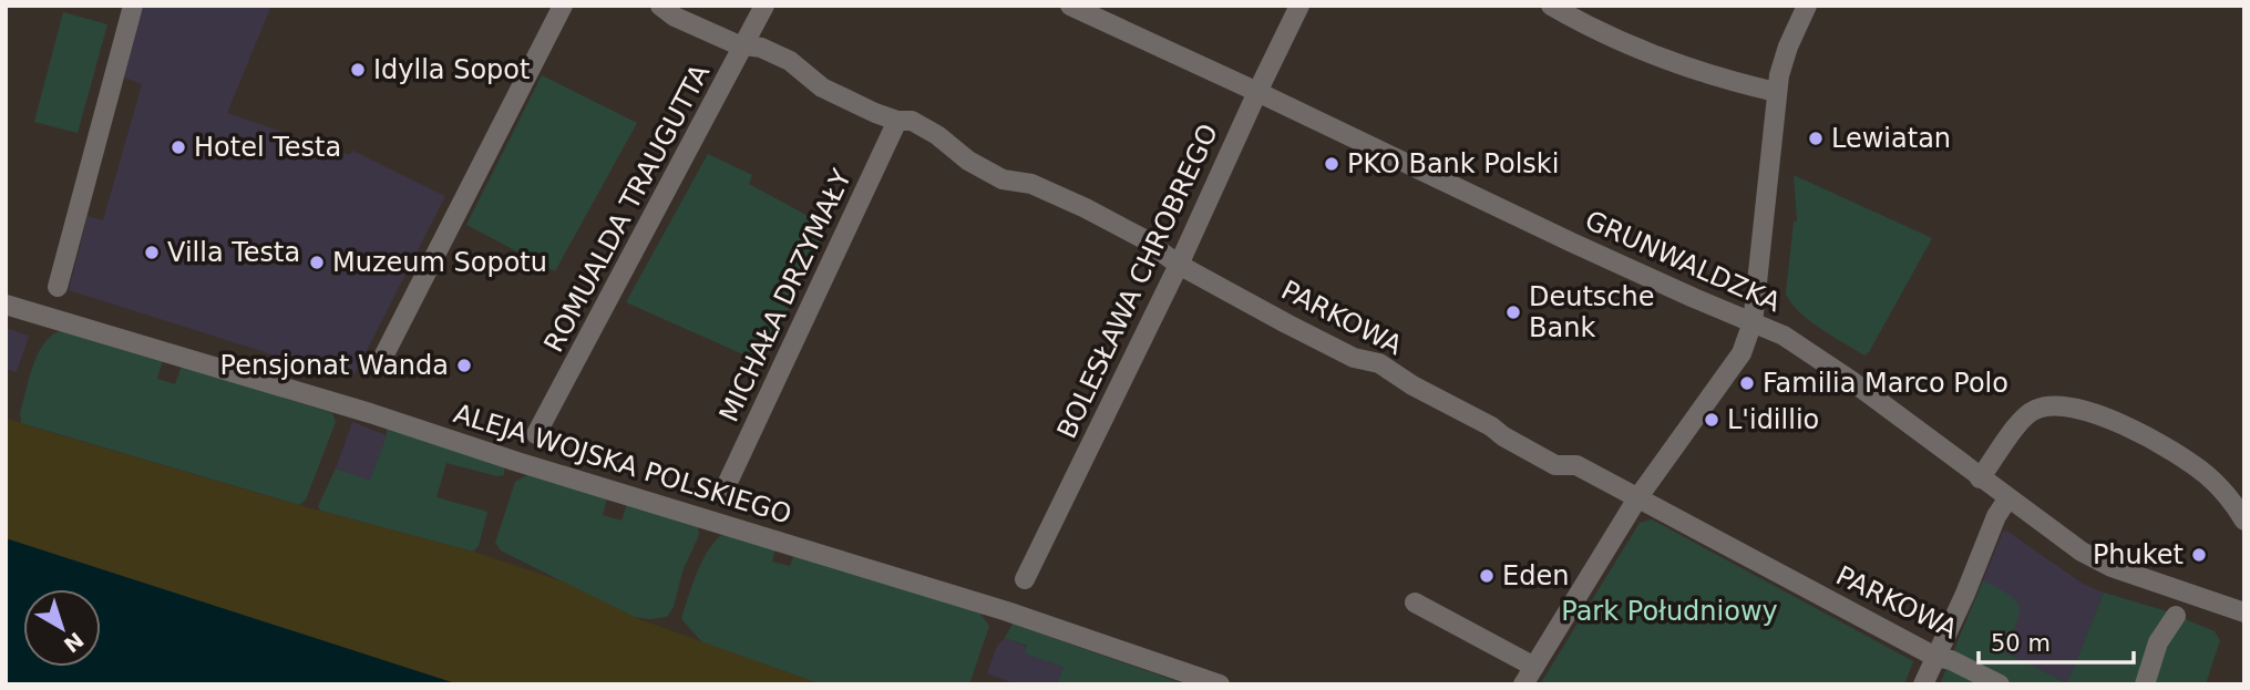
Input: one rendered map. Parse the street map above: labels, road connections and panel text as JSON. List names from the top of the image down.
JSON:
{
  "streets": {
    "street": [
      "ROMUALDA TRAUGUTTA",
      "GRUNWALDZKA",
      "BOLESŁAWA CHROBREGO",
      "MICHAŁA DRZYMAŁY",
      "PARKOWA",
      "ALEJA WOJSKA POLSKIEGO"
    ]
  },
  "crossings": [
    ["ROMUALDA TRAUGUTTA", "PARKOWA"],
    ["GRUNWALDZKA", "BOLESŁAWA CHROBREGO"],
    ["BOLESŁAWA CHROBREGO", "PARKOWA"],
    ["MICHAŁA DRZYMAŁY", "PARKOWA"]
  ],
  "parks": ["Park Południowy"],
  "places": [
    "Idylla Sopot",
    "Lewiatan",
    "Hotel Testa",
    "PKO Bank Polski",
    "Villa Testa",
    "Muzeum Sopotu",
    "Deutsche Bank",
    "Pensjonat Wanda",
    "Familia Marco Polo",
    "L'idillio",
    "Phuket",
    "Eden"
  ],
  "scale_bar": "50 m",
  "north": "bottom right"
}
